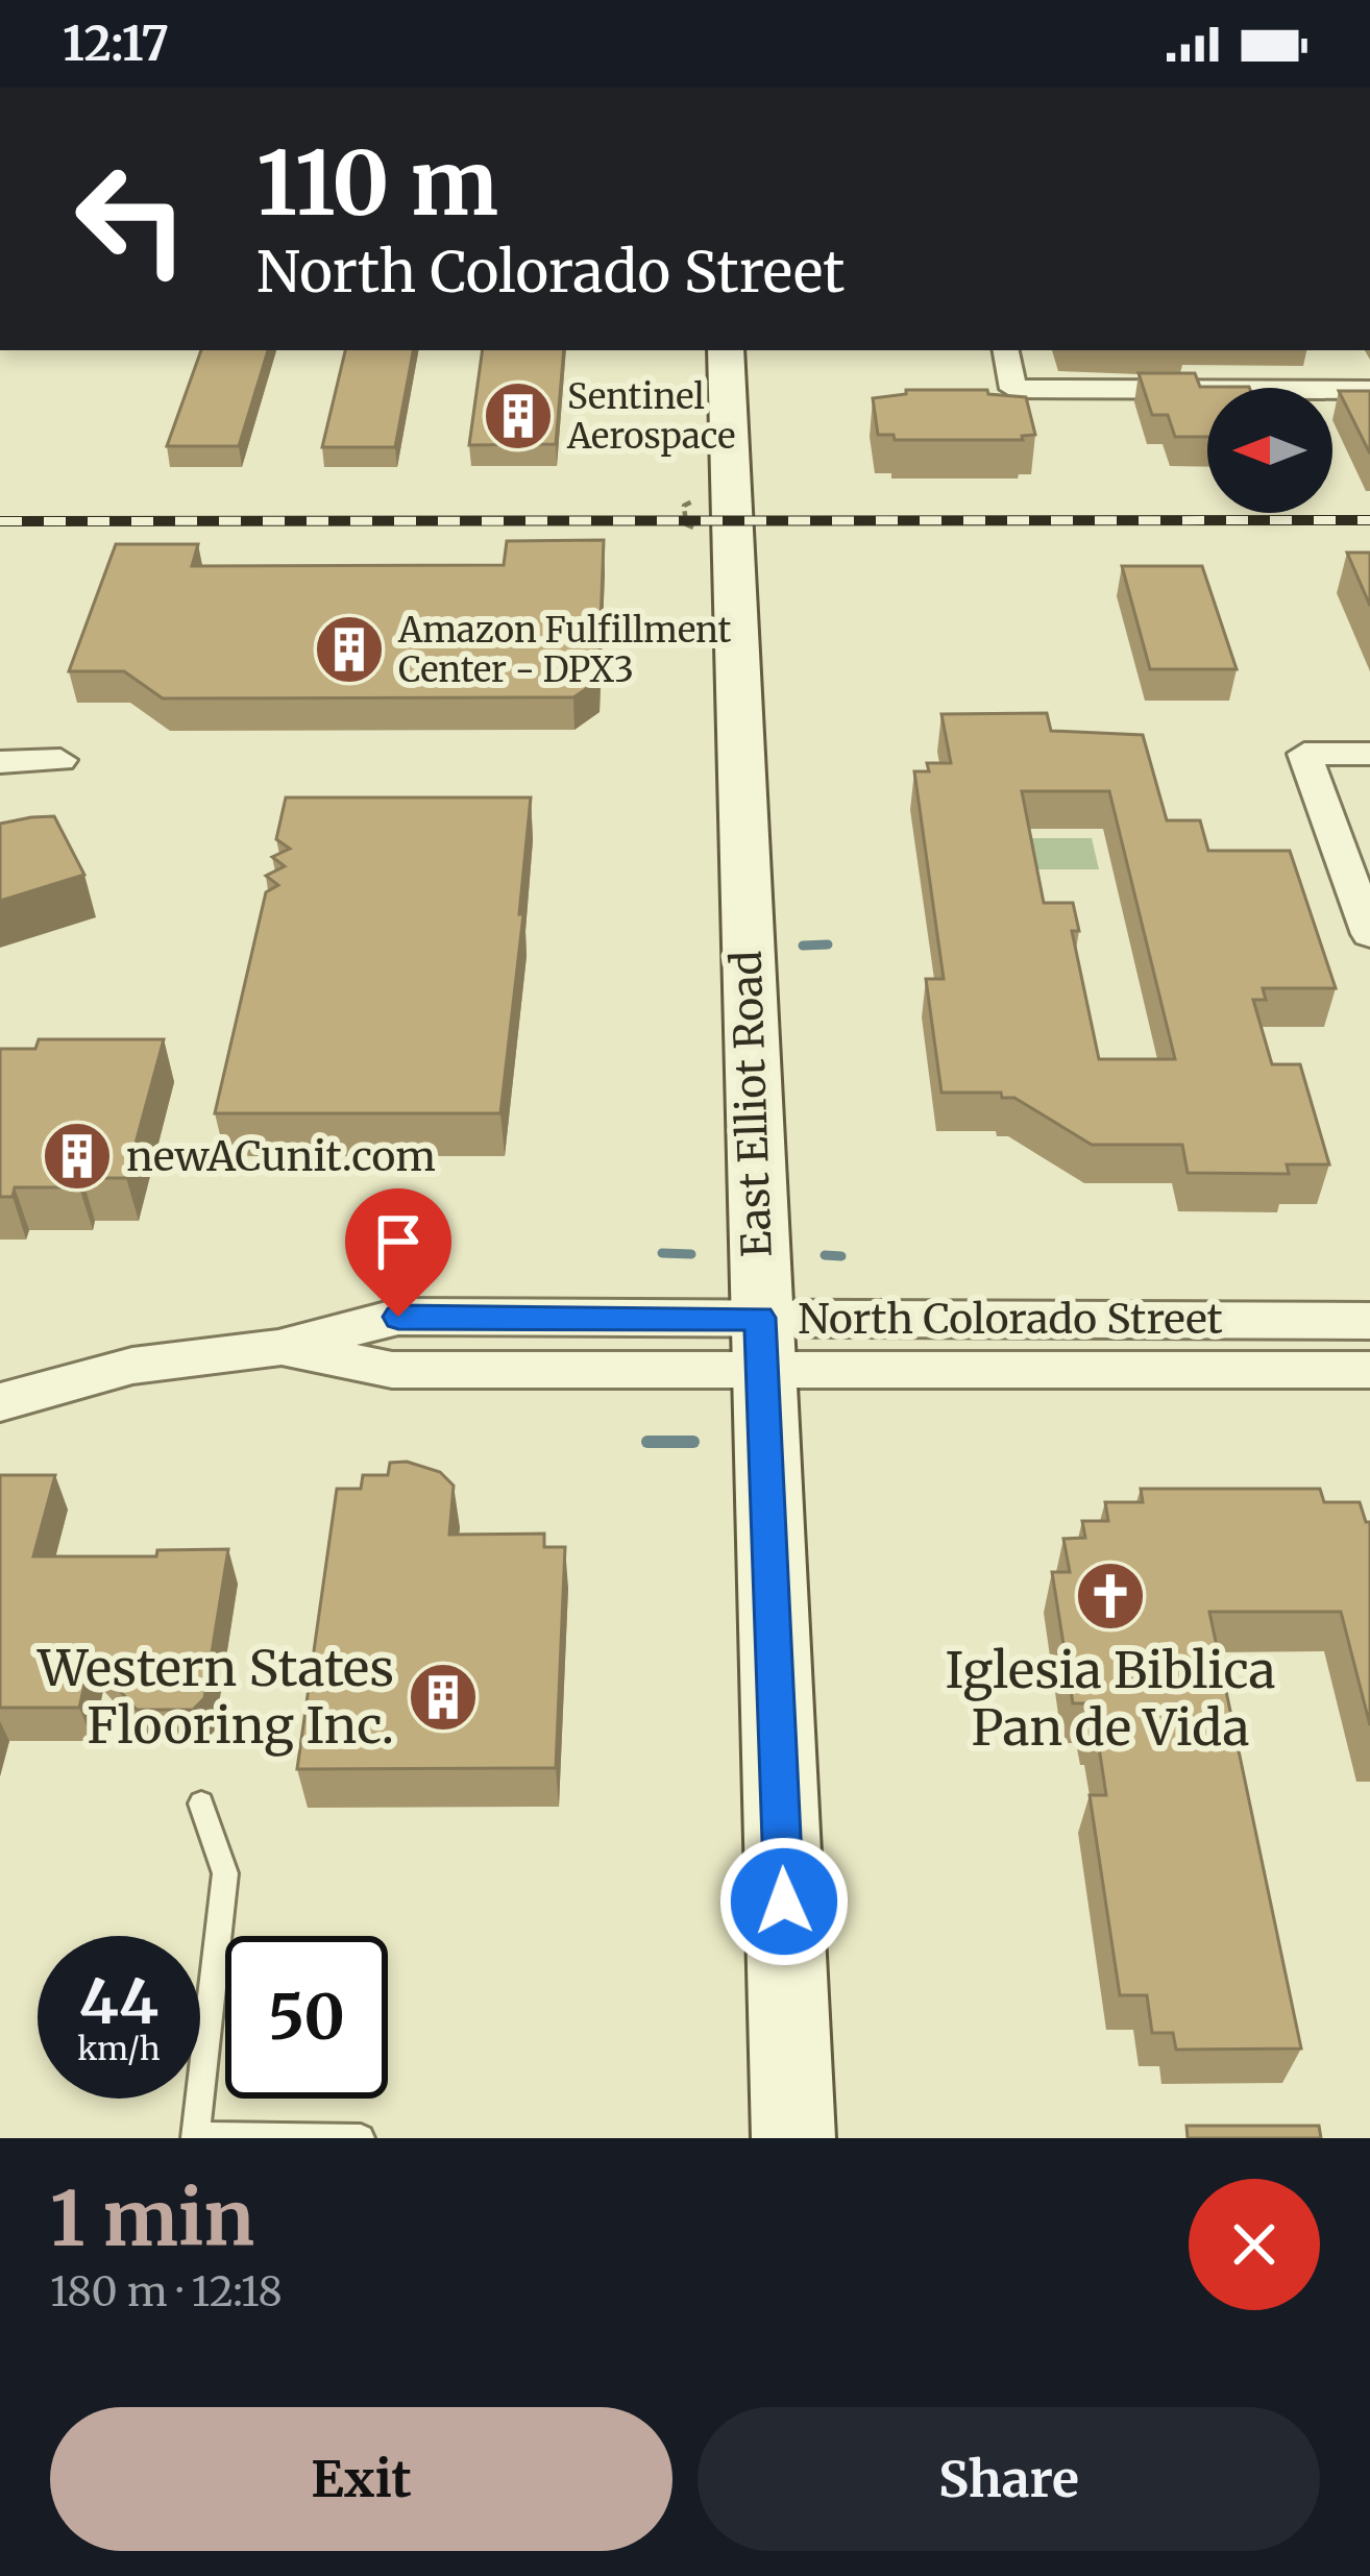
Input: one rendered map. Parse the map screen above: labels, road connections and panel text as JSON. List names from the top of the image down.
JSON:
{
  "streets": {
    "main road": ["East Elliot Road"],
    "street": ["North Colorado Street"]
  },
  "crossings": [
    ["East Elliot Road", "North Colorado Street"]
  ],
  "places": {
    "building": [
      "Sentinel Aerospace",
      "Amazon Fulfillment Center - DPX3",
      "newACunit.com",
      "Western States Flooring Inc."
    ],
    "church": ["Iglesia Biblica Pan de Vida"]
  },
  "north": "left",
  "page": {
    "status": "12:17",
    "turn": ["110 m", "North Colorado Street"],
    "speed": "44 km/h",
    "limit": "50",
    "heading": ["1 min", "180 m · 12:18"],
    "buttons": ["Exit", "Share"]
  }
}
